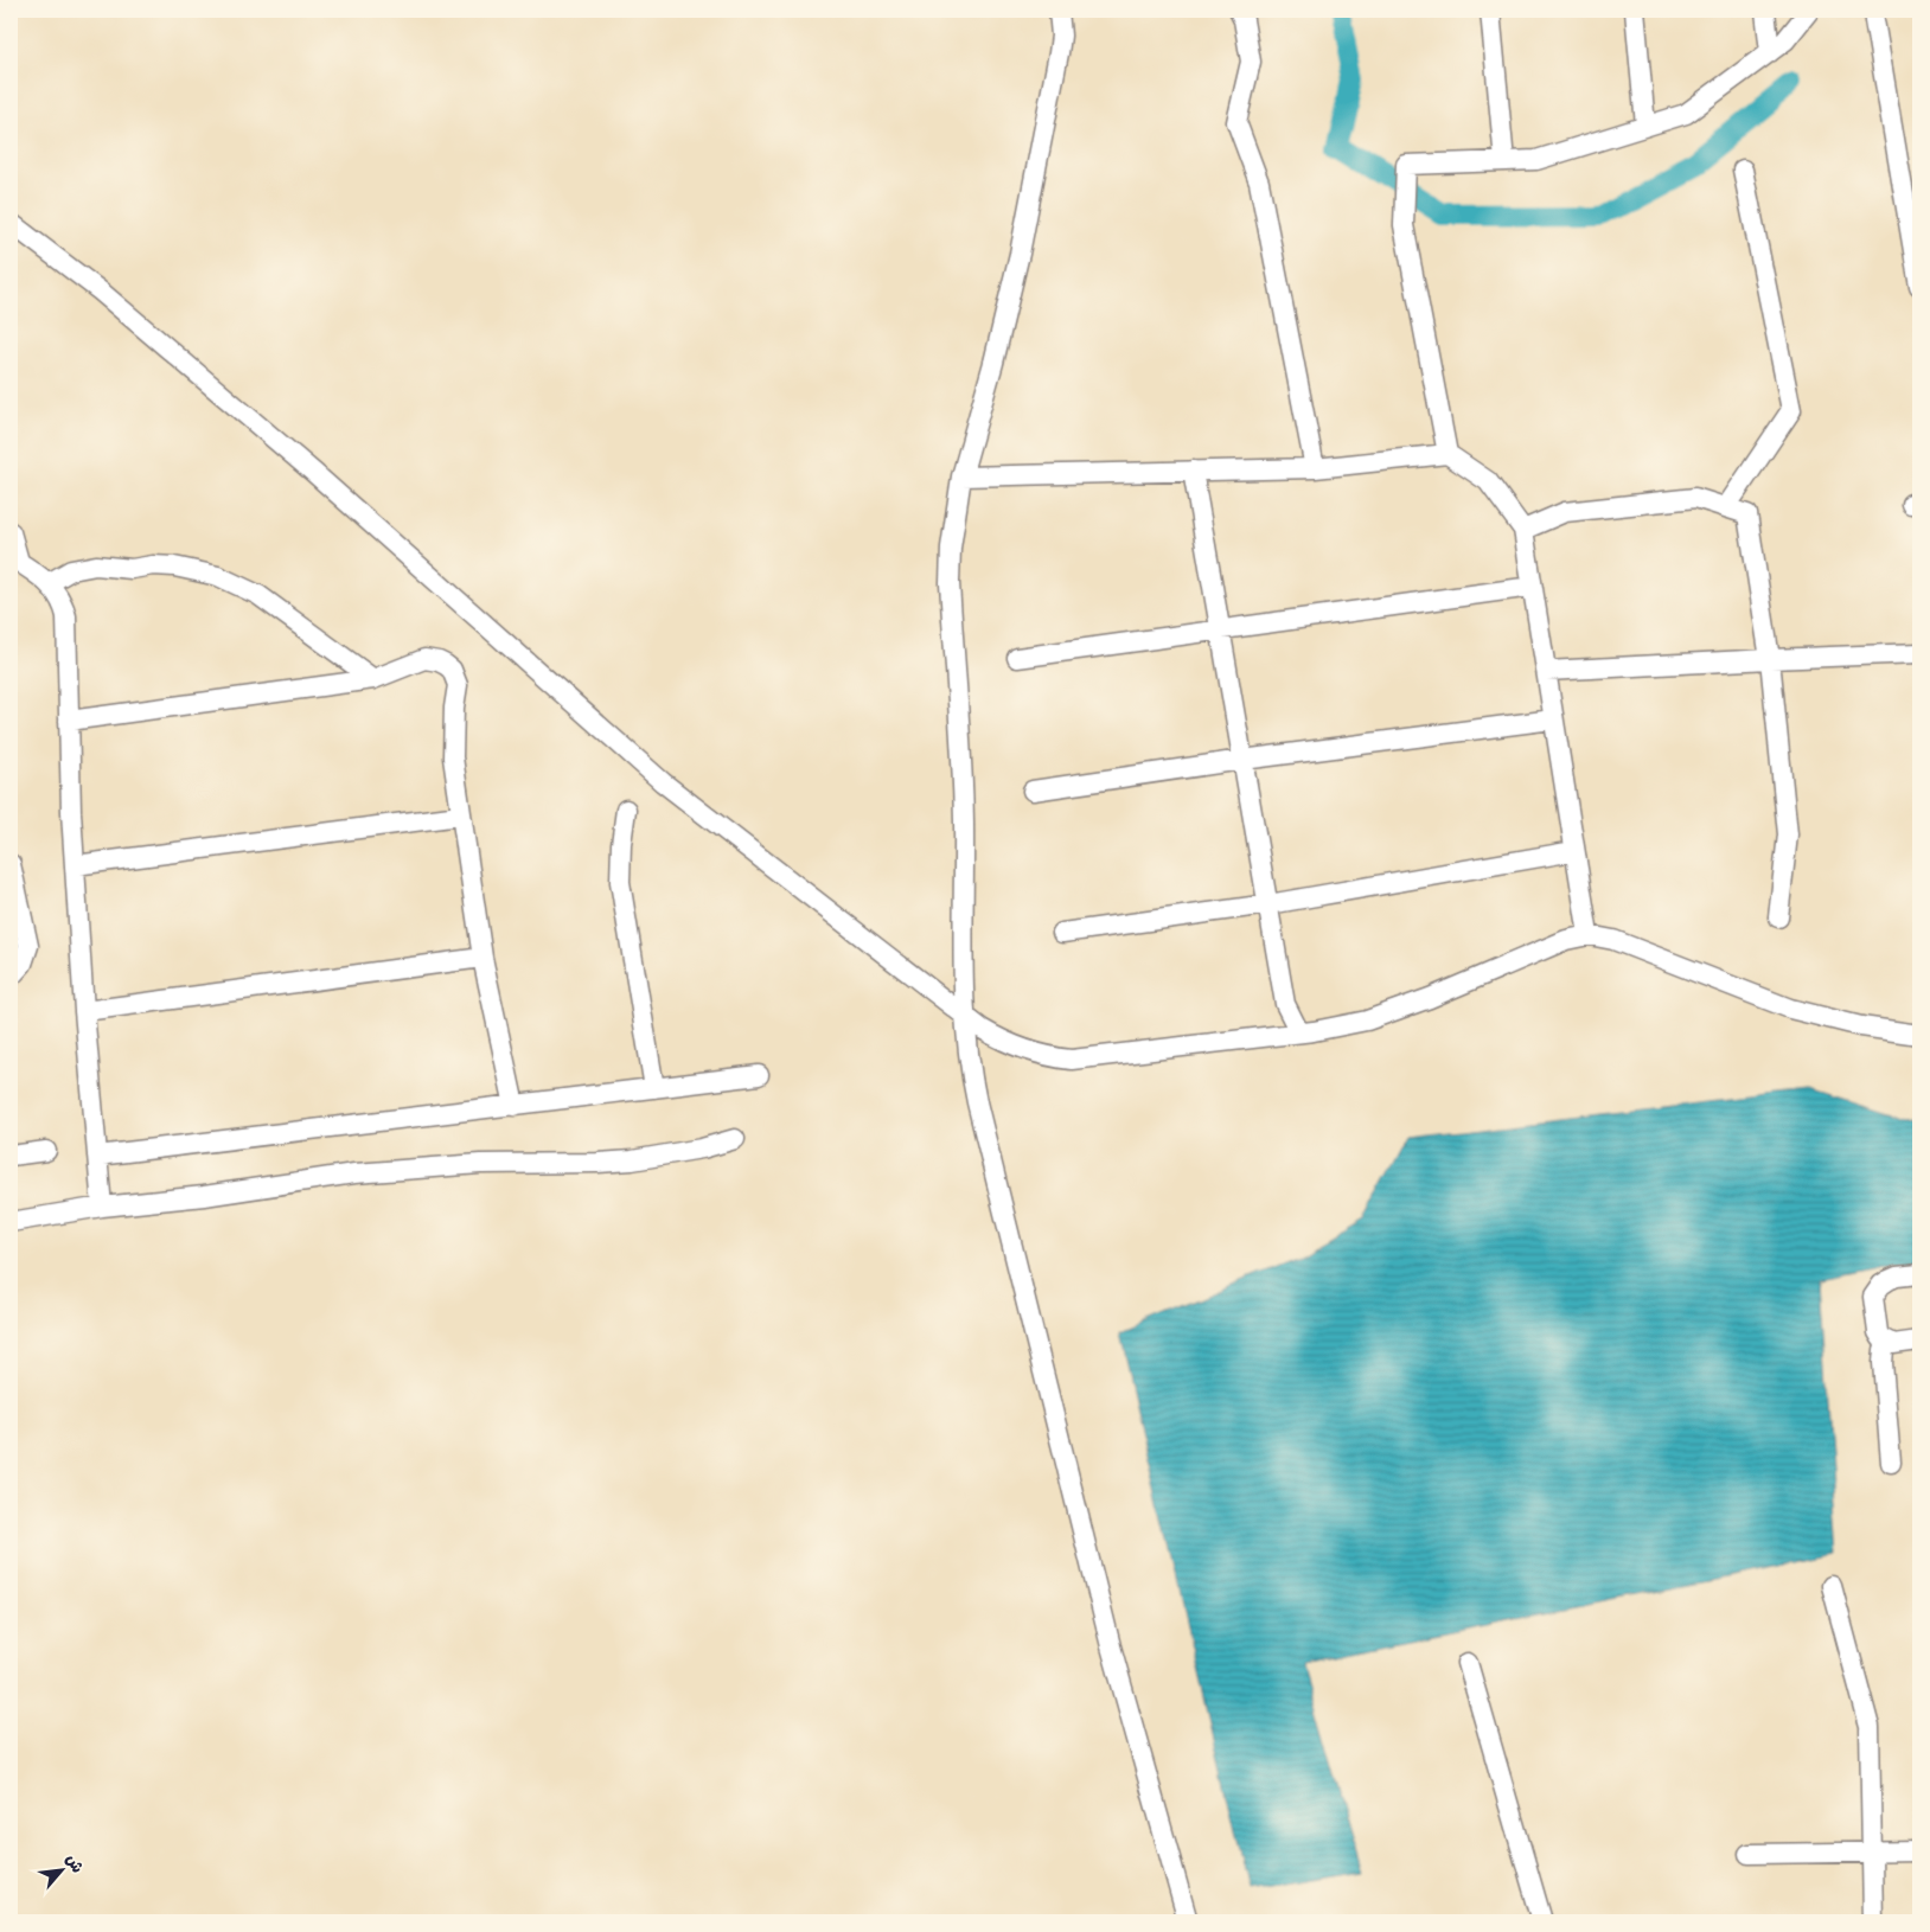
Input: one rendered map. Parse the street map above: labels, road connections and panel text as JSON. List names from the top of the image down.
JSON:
{
  "north": "top right"
}
